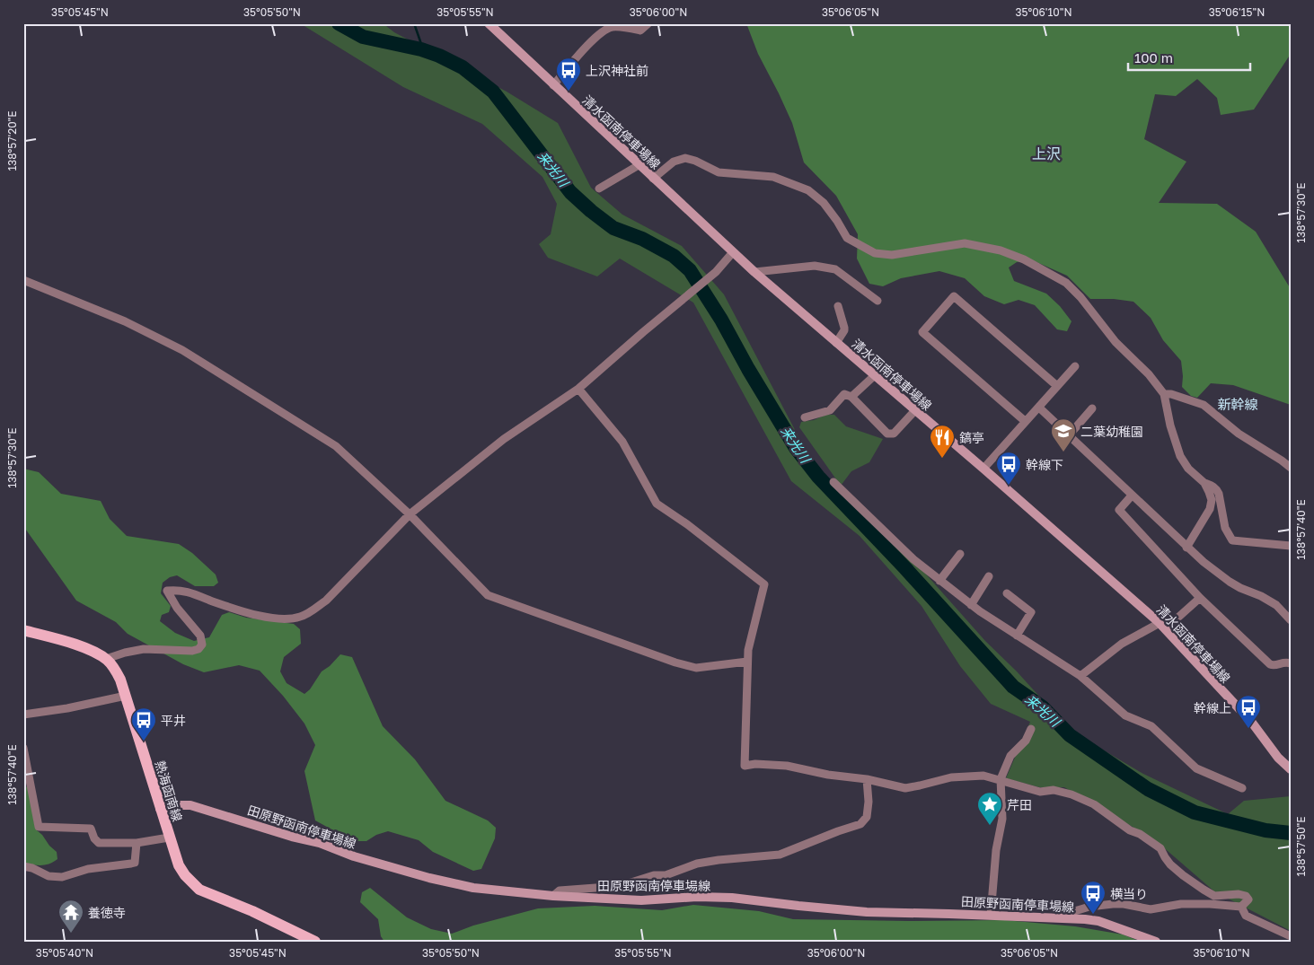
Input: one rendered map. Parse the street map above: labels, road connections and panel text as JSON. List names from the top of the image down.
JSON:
{
  "streets": {
    "main road": ["清水函南停車場線", "熱海函南線", "田原野函南停車場線"]
  },
  "crossings": [
    ["熱海函南線", "田原野函南停車場線"]
  ],
  "districts": ["上沢", "新幹線"],
  "water": ["来光川"],
  "places": {
    "bus stop": [
      "上沢神社前",
      "幹線下",
      "幹線上",
      "平井",
      "横当り"
    ],
    "school or university": ["二葉幼稚園"],
    "restaurant": ["鎬亭"],
    "place": ["芹田"],
    "temple": ["養徳寺"]
  },
  "scale_bar": "100 m",
  "coordinates": [
    "35°05'45\"N",
    "35°05'50\"N",
    "35°05'55\"N",
    "35°06'00\"N",
    "35°06'05\"N",
    "35°06'10\"N",
    "35°06'15\"N",
    "138°57'20\"E",
    "138°57'30\"E",
    "138°57'40\"E",
    "138°57'50\"E",
    "35°05'40\"N"
  ]
}
